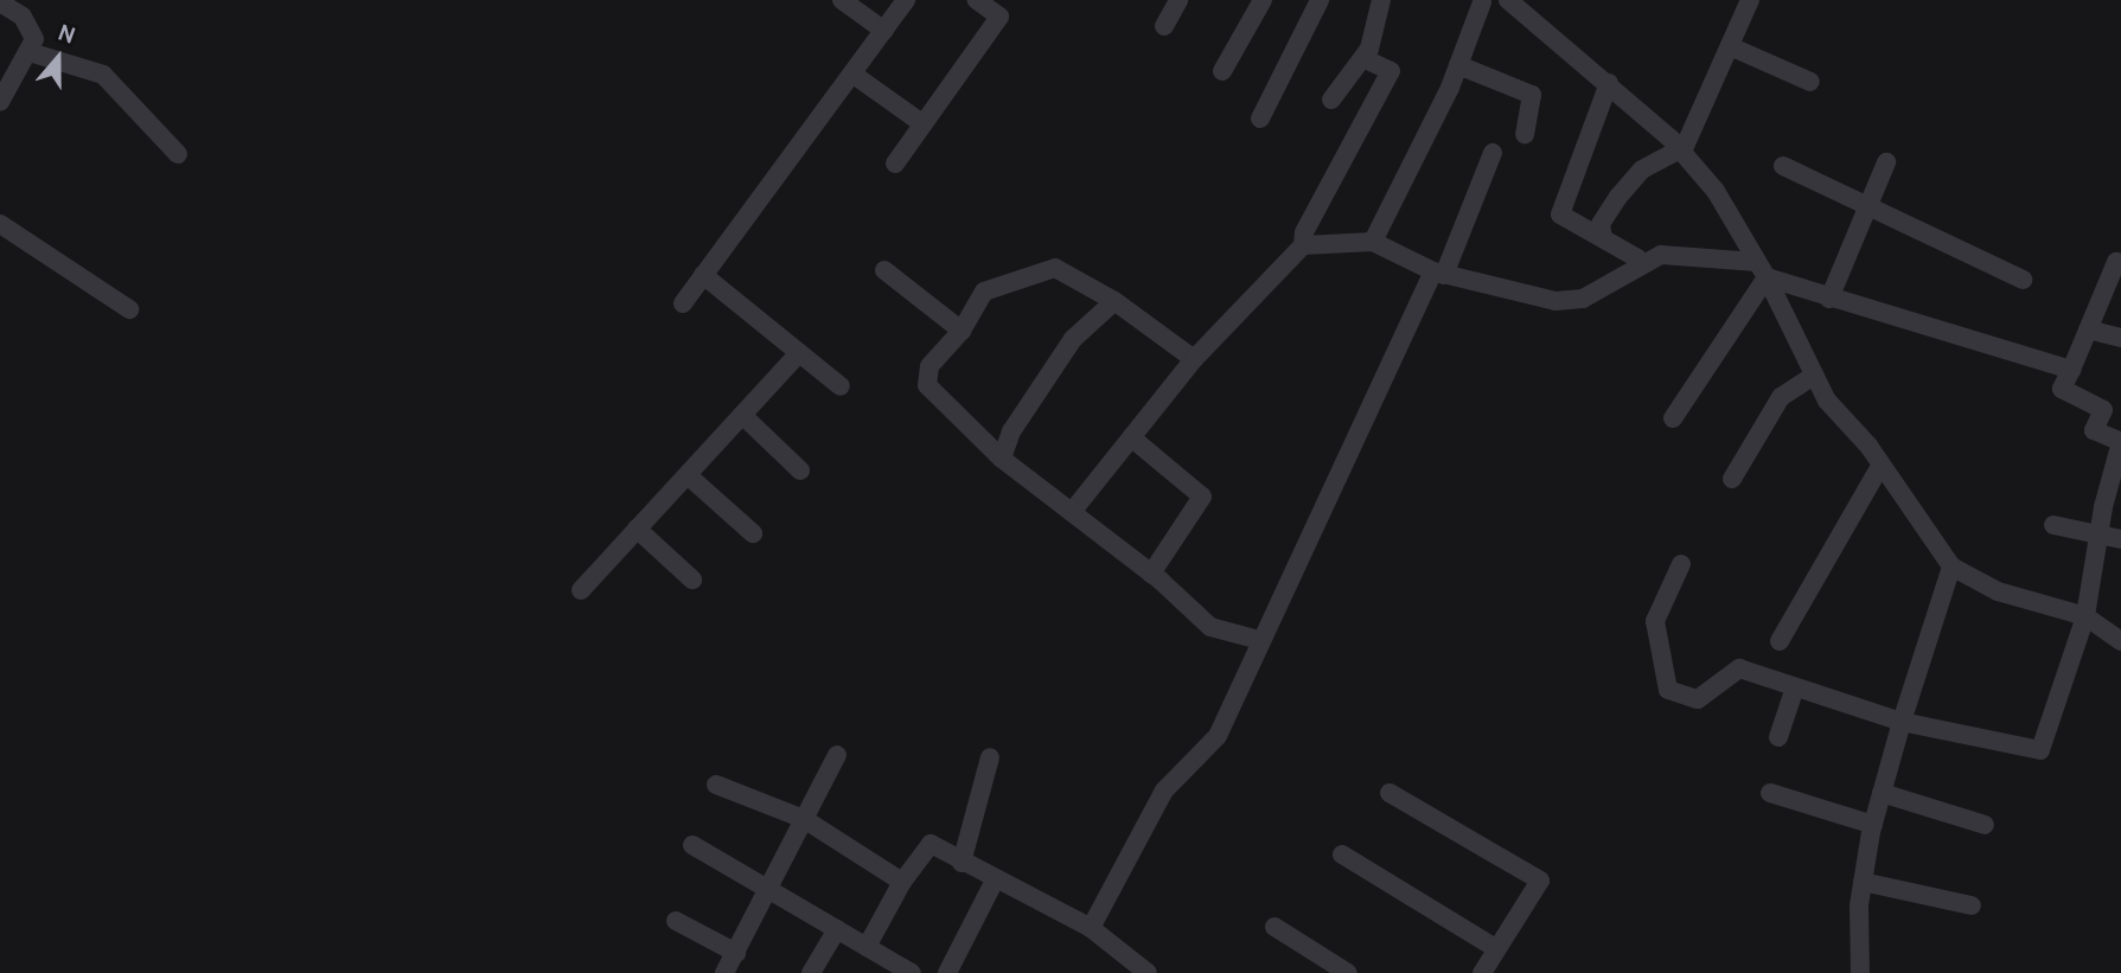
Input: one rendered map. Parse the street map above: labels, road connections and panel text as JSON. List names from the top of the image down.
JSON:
{
  "north": "top"
}
